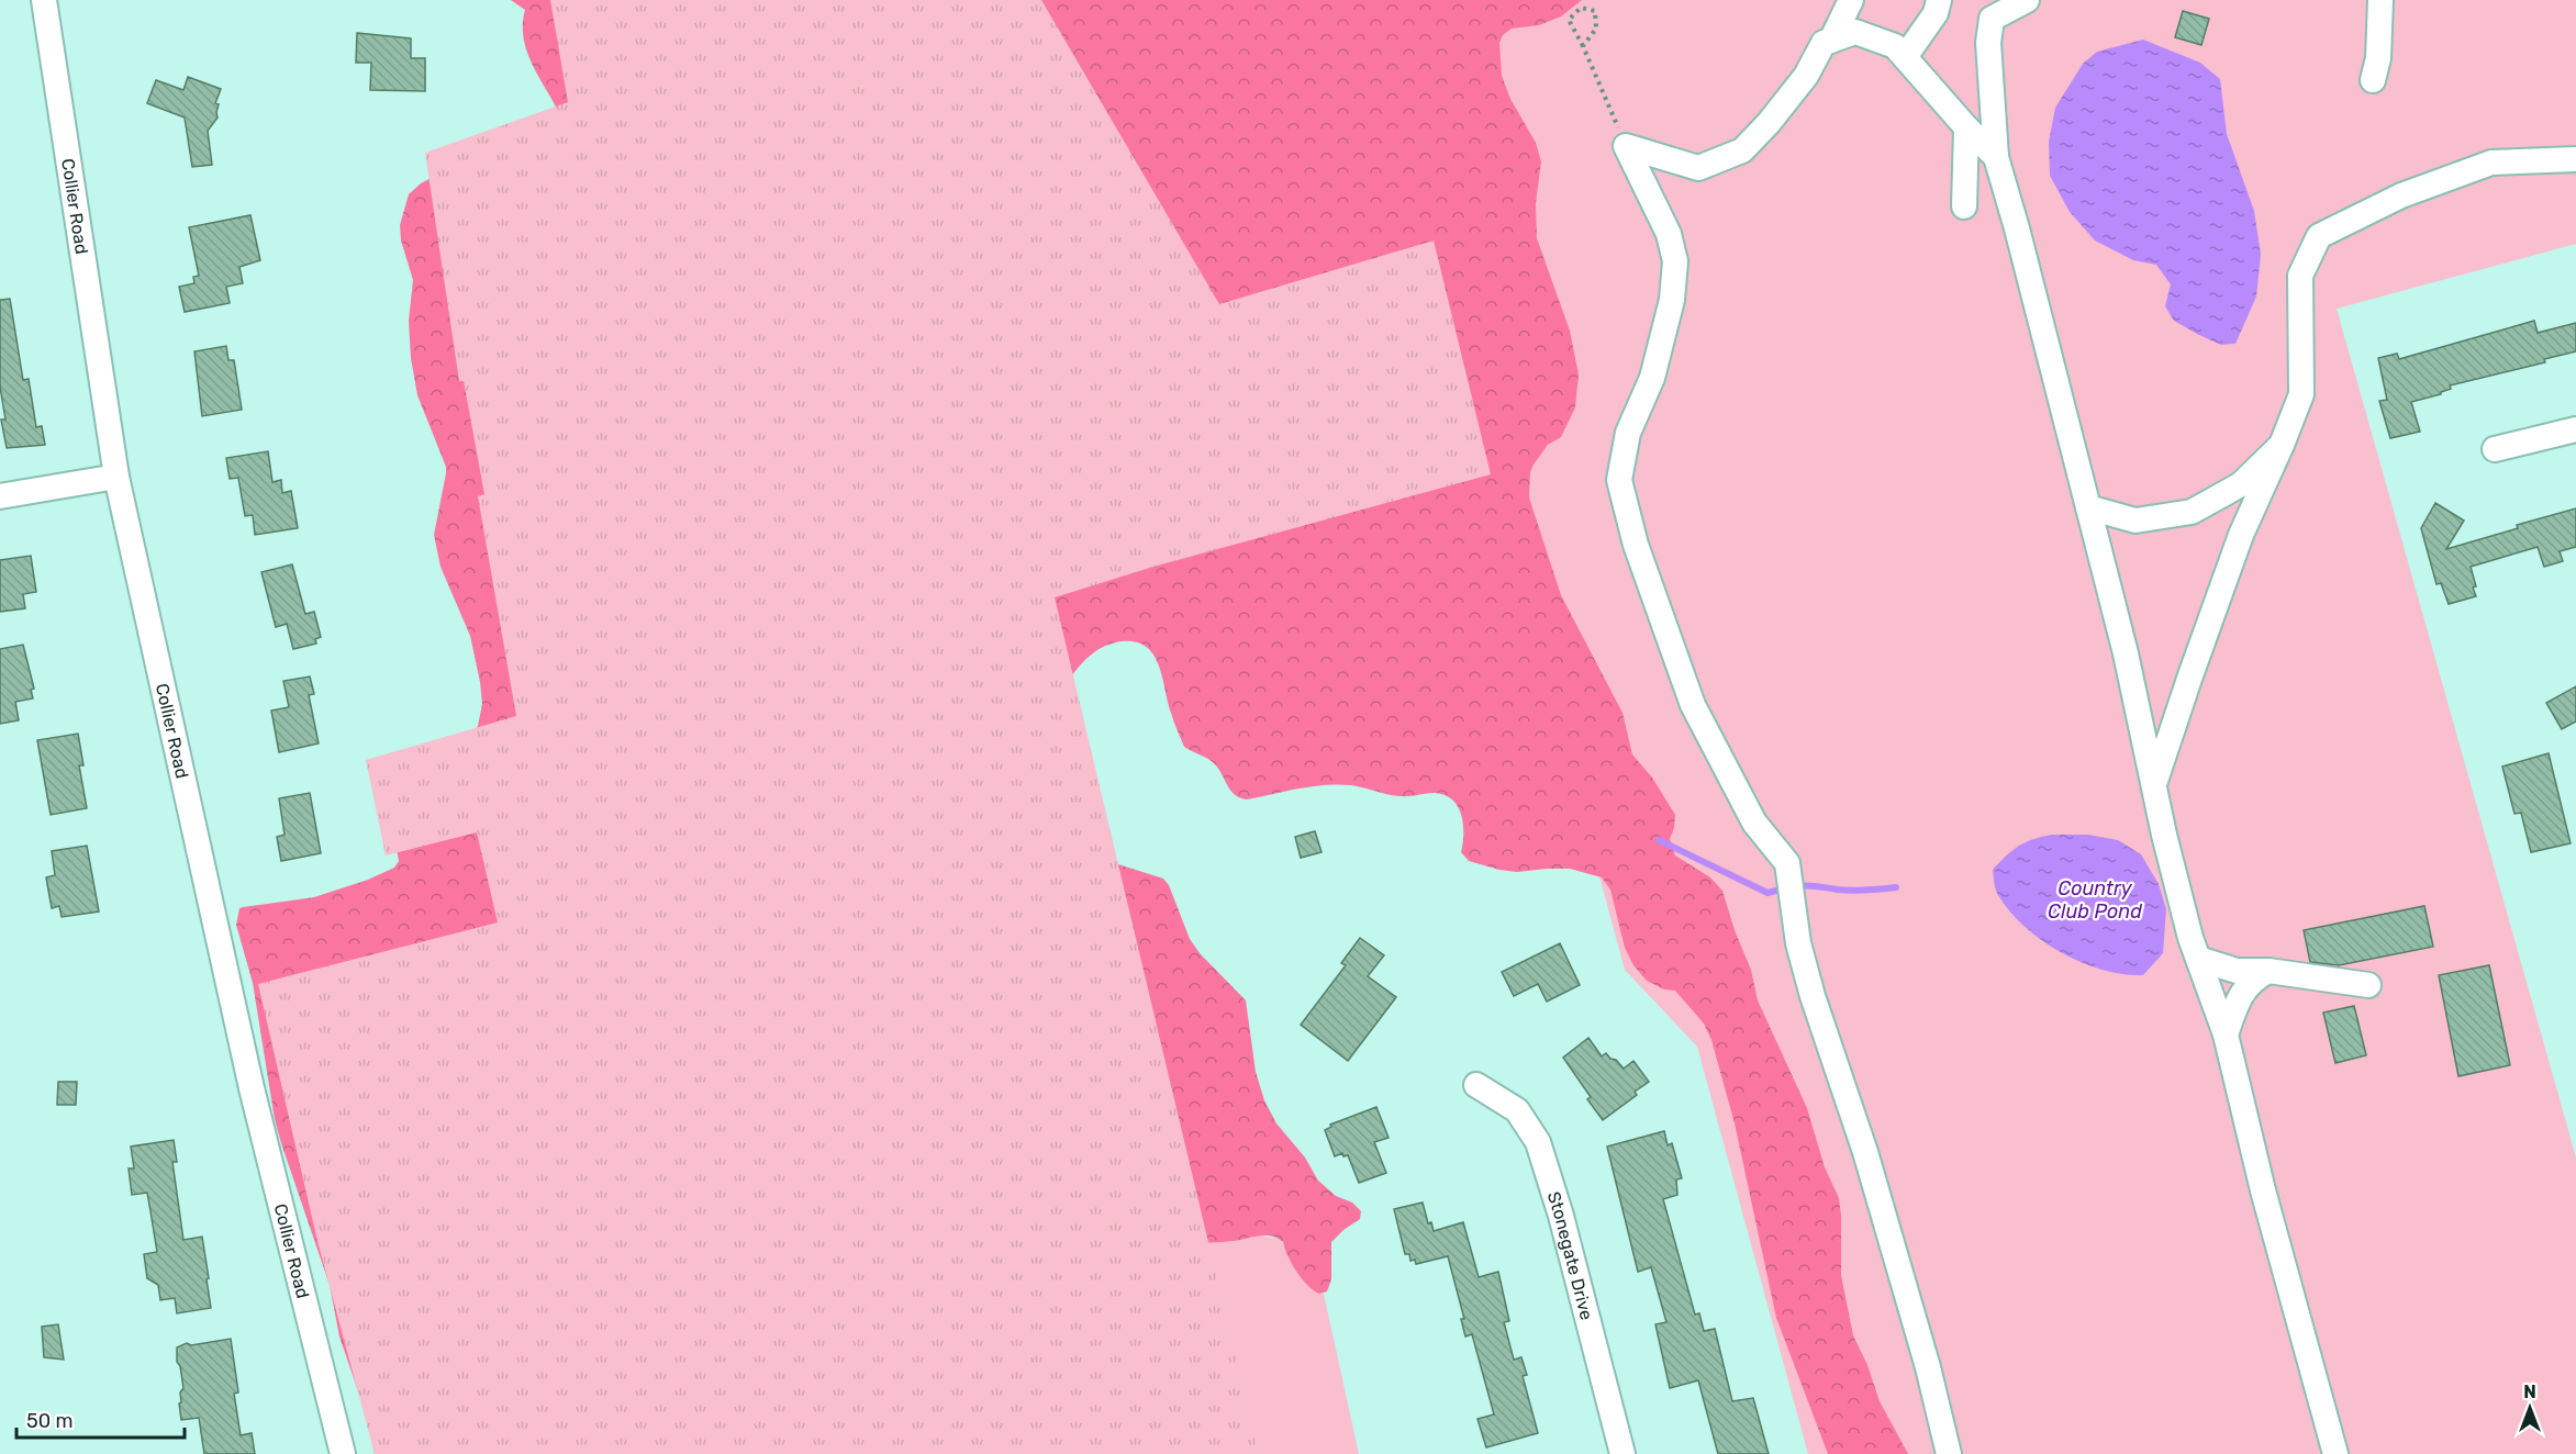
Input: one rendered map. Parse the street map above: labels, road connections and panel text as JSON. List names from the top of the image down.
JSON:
{
  "streets": {
    "street": ["Collier Road", "Stonegate Drive"]
  },
  "water": ["Country Club Pond"],
  "scale_bar": "50 m",
  "north": "top"
}
